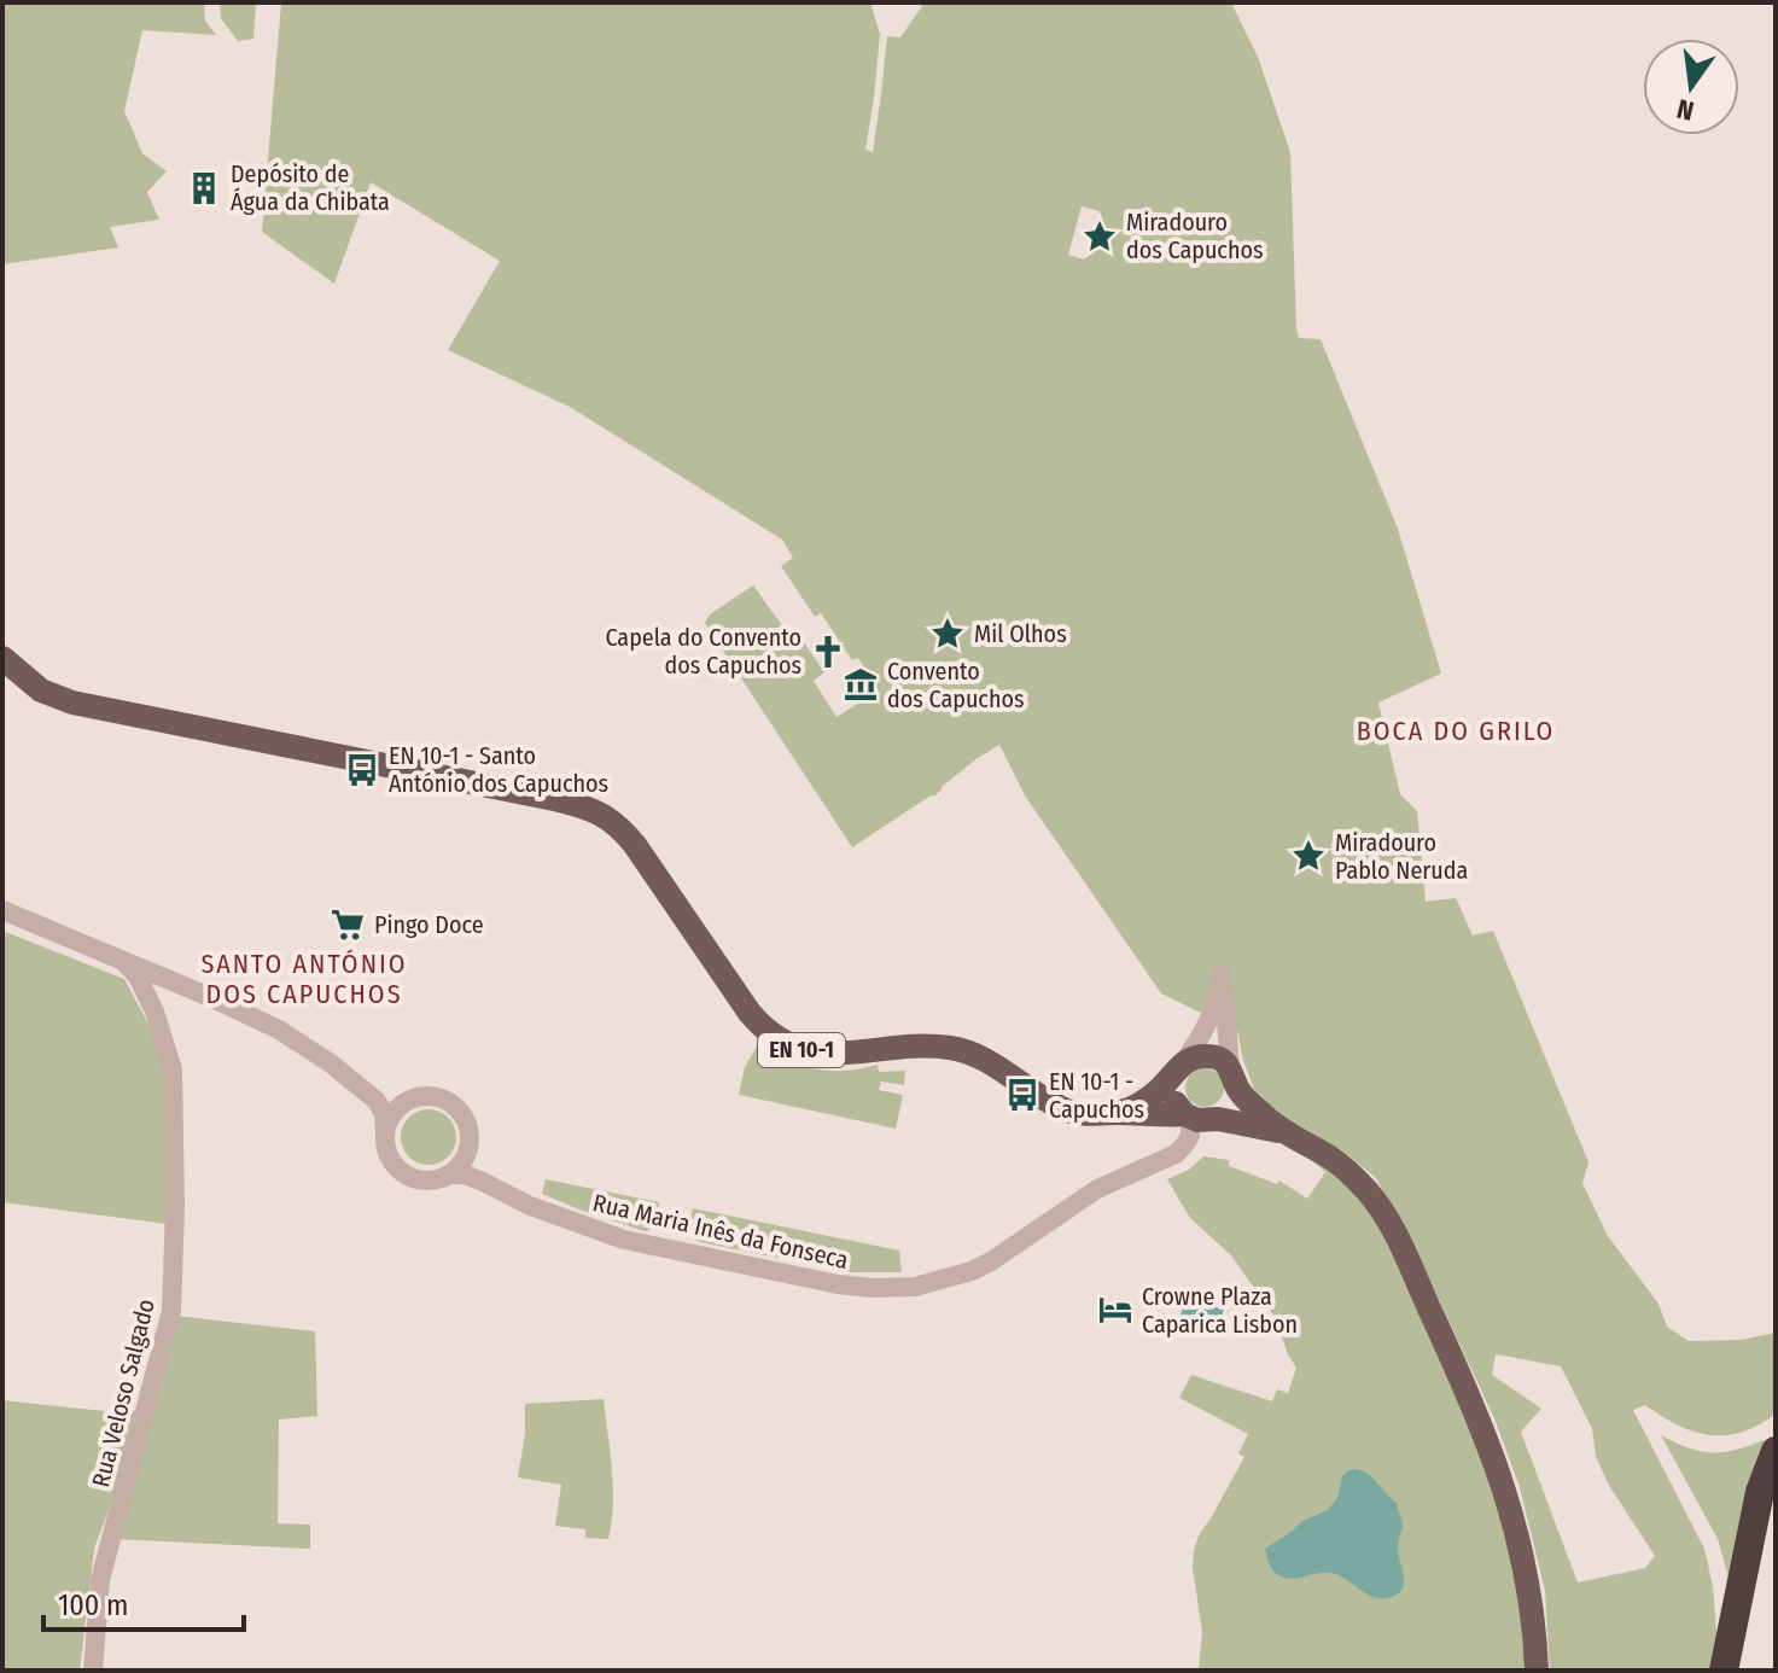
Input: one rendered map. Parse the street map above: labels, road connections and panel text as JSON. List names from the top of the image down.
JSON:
{
  "streets": {
    "main road": ["EN 10-1"],
    "street": ["Rua Maria Inês da Fonseca", "Rua Veloso Salgado"]
  },
  "crossings": [
    ["EN 10-1", "Rua Maria Inês da Fonseca"]
  ],
  "districts": ["BOCA DO GRILO", "SANTO ANTÓNIO DOS CAPUCHOS"],
  "places": {
    "building": ["Depósito de Água da Chibata"],
    "place": ["Miradouro dos Capuchos", "Mil Olhos", "Miradouro Pablo Neruda"],
    "church": ["Capela do Convento dos Capuchos"],
    "museum": ["Convento dos Capuchos"],
    "bus stop": ["EN 10-1 - Santo António dos Capuchos", "EN 10-1 - Capuchos"],
    "supermarket": ["Pingo Doce"],
    "hotel": ["Crowne Plaza Caparica Lisbon"]
  },
  "scale_bar": "100 m",
  "north": "bottom"
}
